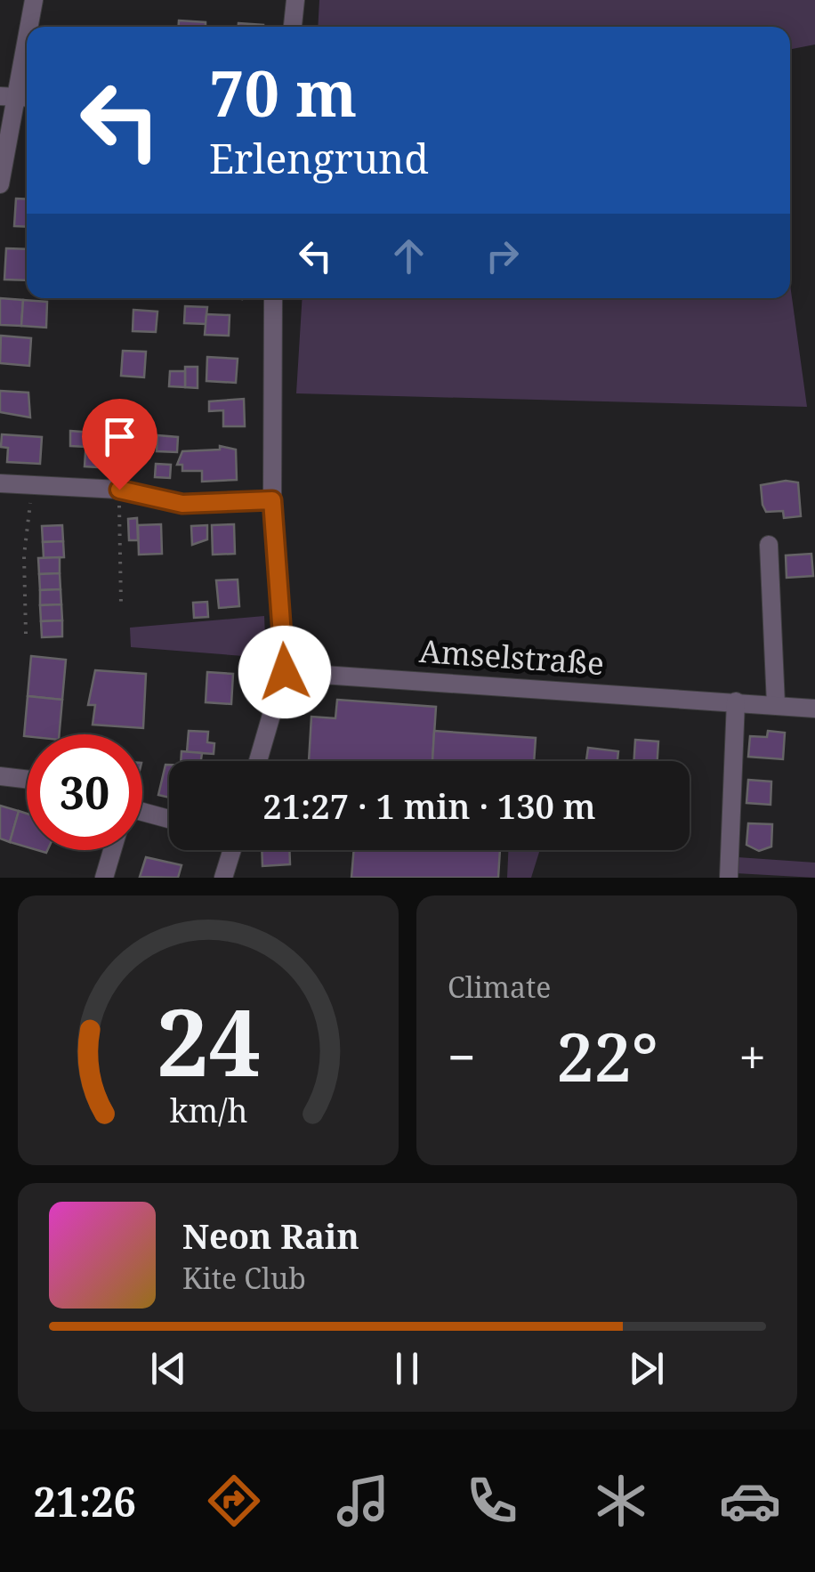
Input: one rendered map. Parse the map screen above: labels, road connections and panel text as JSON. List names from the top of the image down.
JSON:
{
  "streets": {
    "street": ["Amselstraße"]
  },
  "page": {
    "turn": ["70 m", "Erlengrund"],
    "limit": "30",
    "trip": "21:27 · 1 min · 130 m",
    "tile": "Climate",
    "heat": ["−", "22°", "+"],
    "song": ["Neon Rain", "Kite Club"],
    "tabs": "21:26",
    "gauge": ["24", "km/h"]
  }
}
